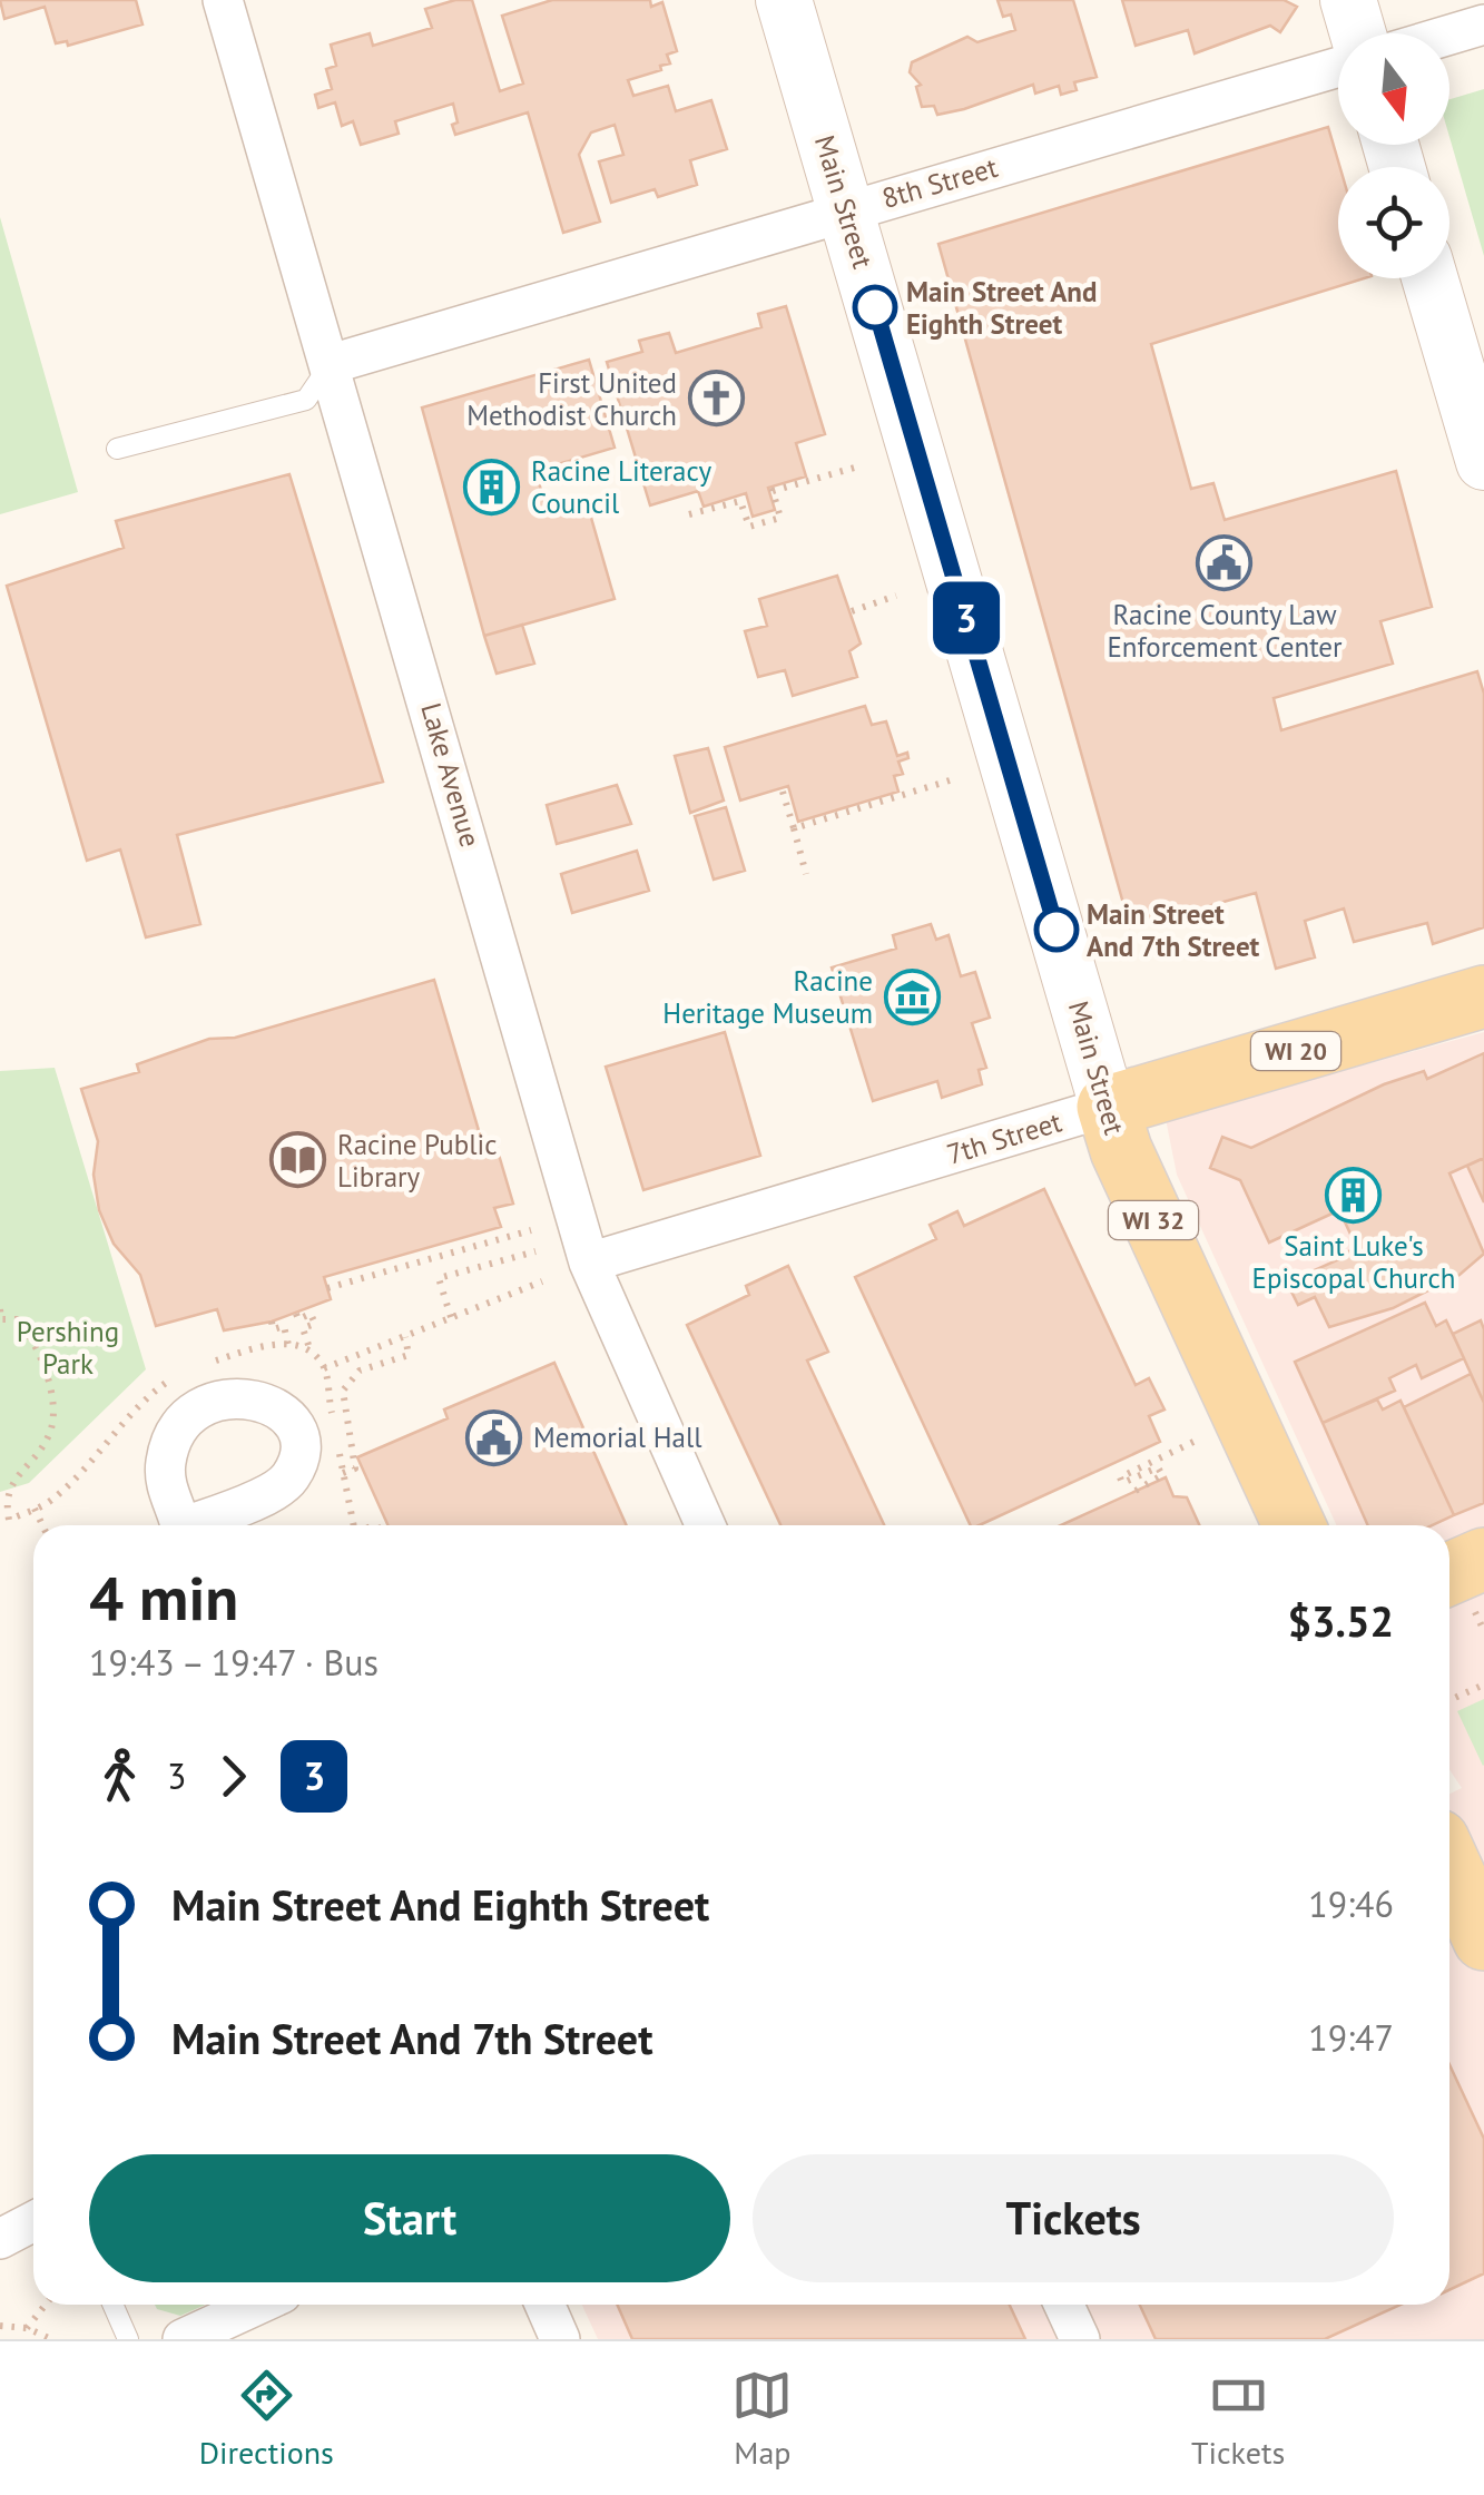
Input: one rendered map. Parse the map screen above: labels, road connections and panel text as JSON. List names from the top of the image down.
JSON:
{
  "streets": {
    "main road": [
      "Main Street",
      "WI 20",
      "7th Street",
      "WI 32"
    ],
    "street": ["8th Street", "Lake Avenue"]
  },
  "crossings": [
    ["8th Street", "Main Street"],
    ["8th Street", "Lake Avenue"],
    ["Main Street", "7th Street"],
    ["Lake Avenue", "7th Street"]
  ],
  "parks": ["Pershing Park"],
  "places": {
    "other": ["Main Street And Eighth Street", "Main Street And 7th Street"],
    "church": ["First United Methodist Church"],
    "building": ["Racine Literacy Council", "Saint Luke's Episcopal Church"],
    "public building": ["Racine County Law Enforcement Center", "Memorial Hall"],
    "museum": ["Racine Heritage Museum"],
    "library": ["Racine Public Library"]
  },
  "lines": ["bus line 3"],
  "north": "bottom",
  "page": {
    "on_map": "3",
    "heading": ["4 min", "19:43 – 19:47 · Bus", "$3.52"],
    "legs": ["3", "3"],
    "list": [
      {
        "name": "Main Street And Eighth Street",
        "value": "19:46"
      },
      {
        "name": "Main Street And 7th Street",
        "value": "19:47"
      }
    ],
    "buttons": ["Start", "Tickets"],
    "tabs": ["Directions", "Map", "Tickets"]
  }
}
